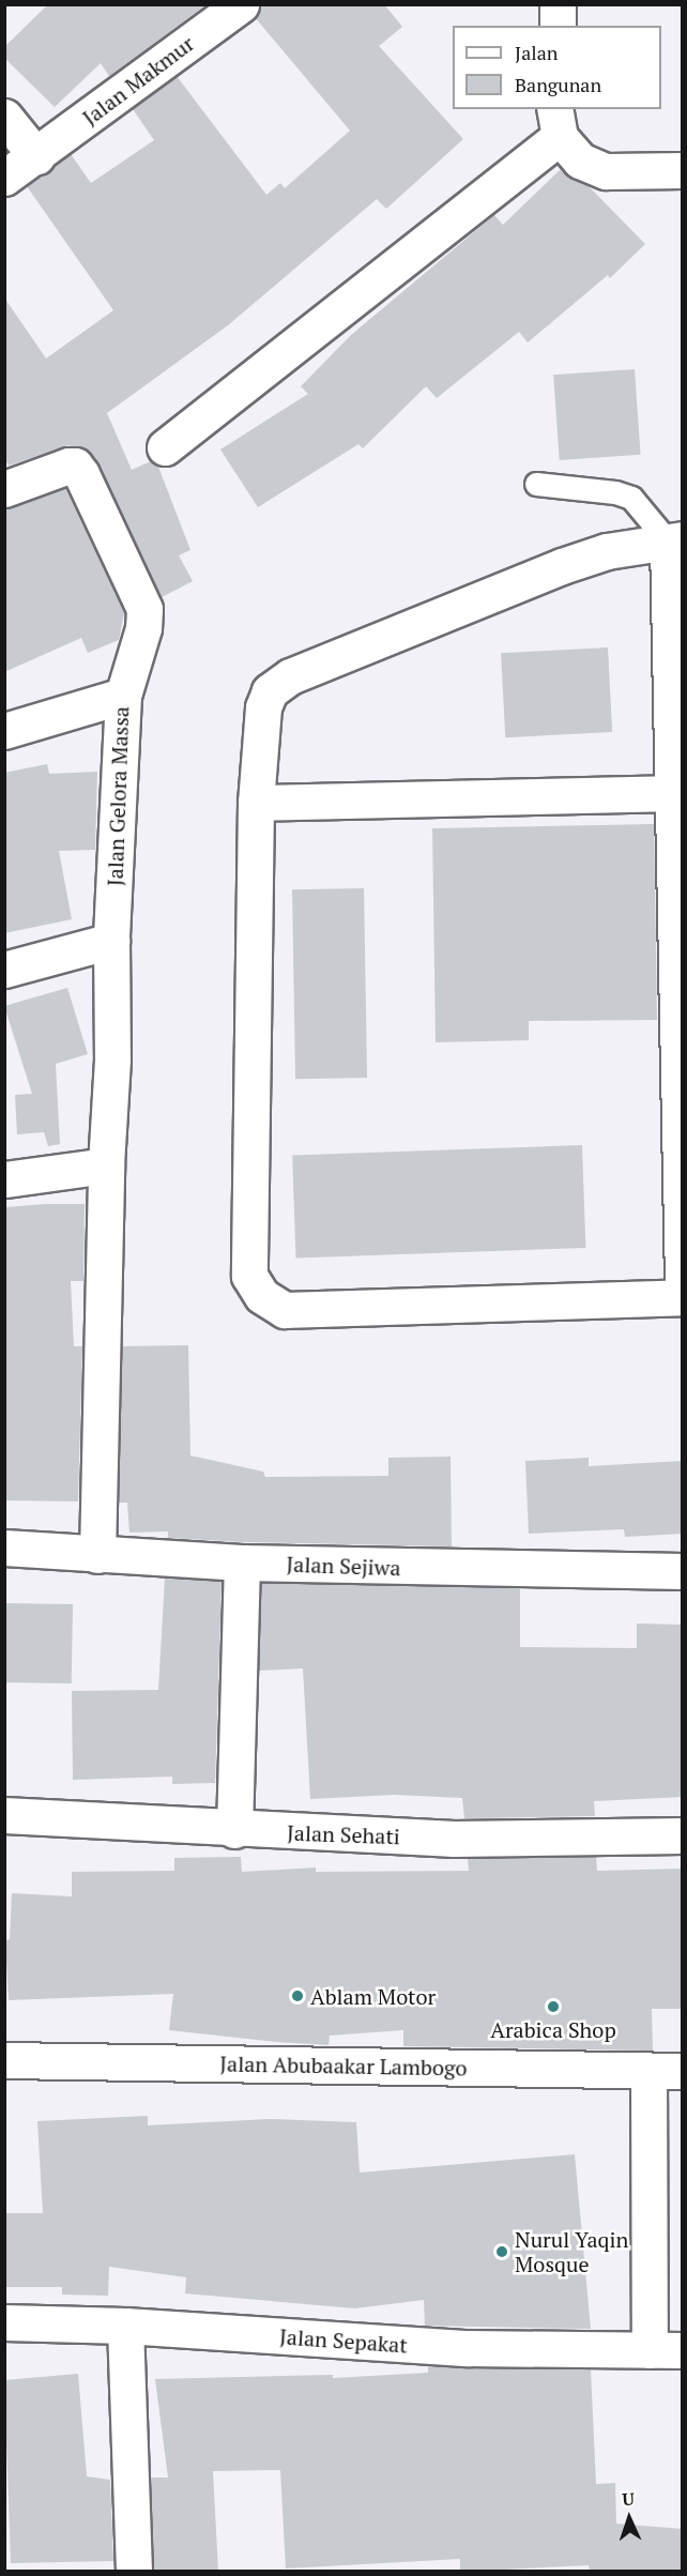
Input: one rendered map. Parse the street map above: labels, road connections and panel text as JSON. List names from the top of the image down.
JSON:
{
  "streets": {
    "street": [
      "Jalan Makmur",
      "Jalan Gelora Massa",
      "Jalan Sejiwa",
      "Jalan Sehati",
      "Jalan Abubaakar Lambogo",
      "Jalan Sepakat"
    ]
  },
  "crossings": [
    ["Jalan Gelora Massa", "Jalan Sejiwa"]
  ],
  "places": ["Ablam Motor", "Arabica Shop", "Nurul Yaqin Mosque"],
  "legend": ["Jalan", "Bangunan"],
  "north": "top"
}
